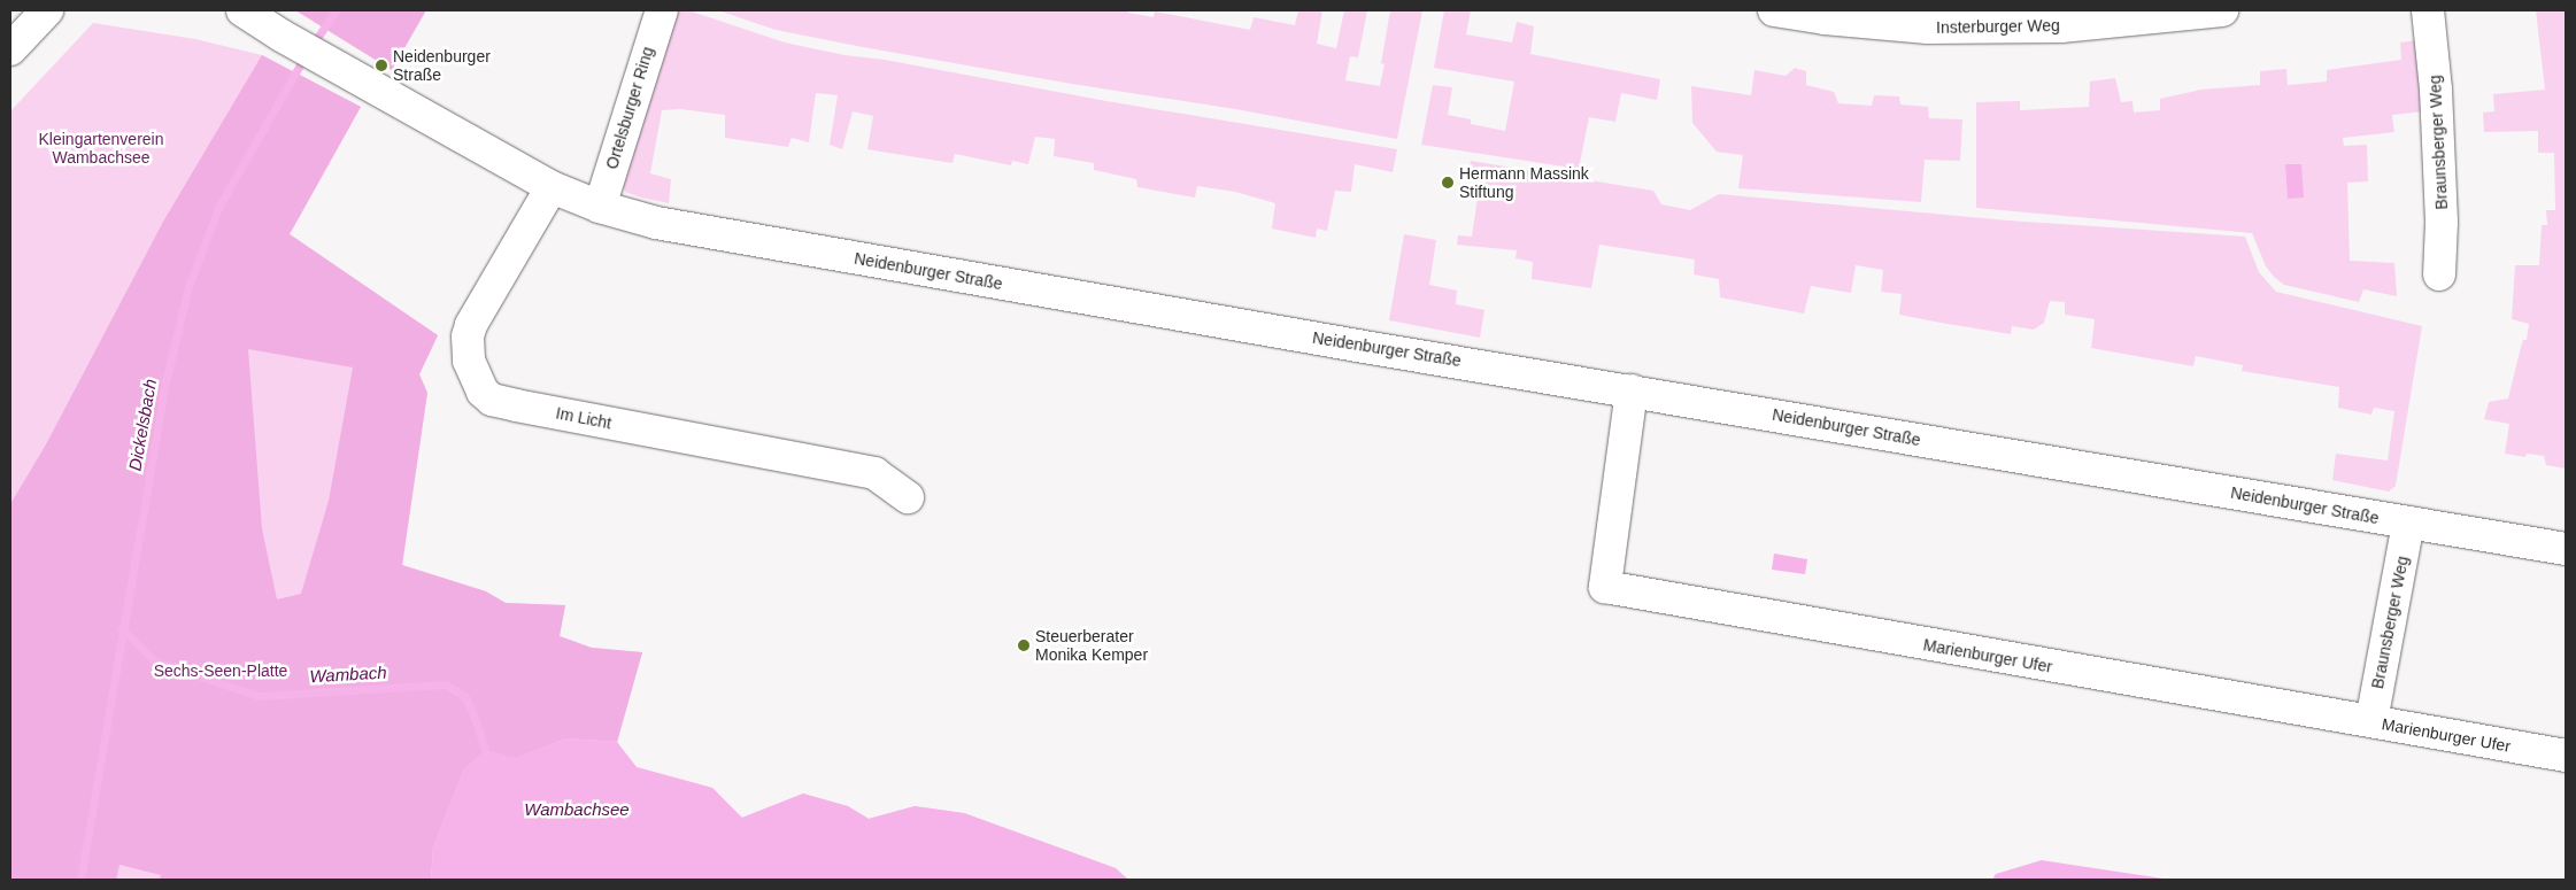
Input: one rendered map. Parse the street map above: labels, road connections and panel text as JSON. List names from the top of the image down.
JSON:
{
  "streets": {
    "street": [
      "Insterburger Weg",
      "Ortelsburger Ring",
      "Braunsberger Weg",
      "Neidenburger Straße",
      "Im Licht",
      "Marienburger Ufer"
    ]
  },
  "crossings": [
    ["Ortelsburger Ring", "Neidenburger Straße"],
    ["Braunsberger Weg", "Neidenburger Straße"],
    ["Braunsberger Weg", "Marienburger Ufer"],
    ["Neidenburger Straße", "Im Licht"],
    ["Neidenburger Straße", "Marienburger Ufer"]
  ],
  "water": ["Dickelsbach", "Wambach", "Wambachsee"],
  "parks": ["Kleingartenverein Wambachsee", "Sechs-Seen-Platte"],
  "places": ["Neidenburger Straße", "Hermann Massink Stiftung", "Steuerberater Monika Kemper"]
}
